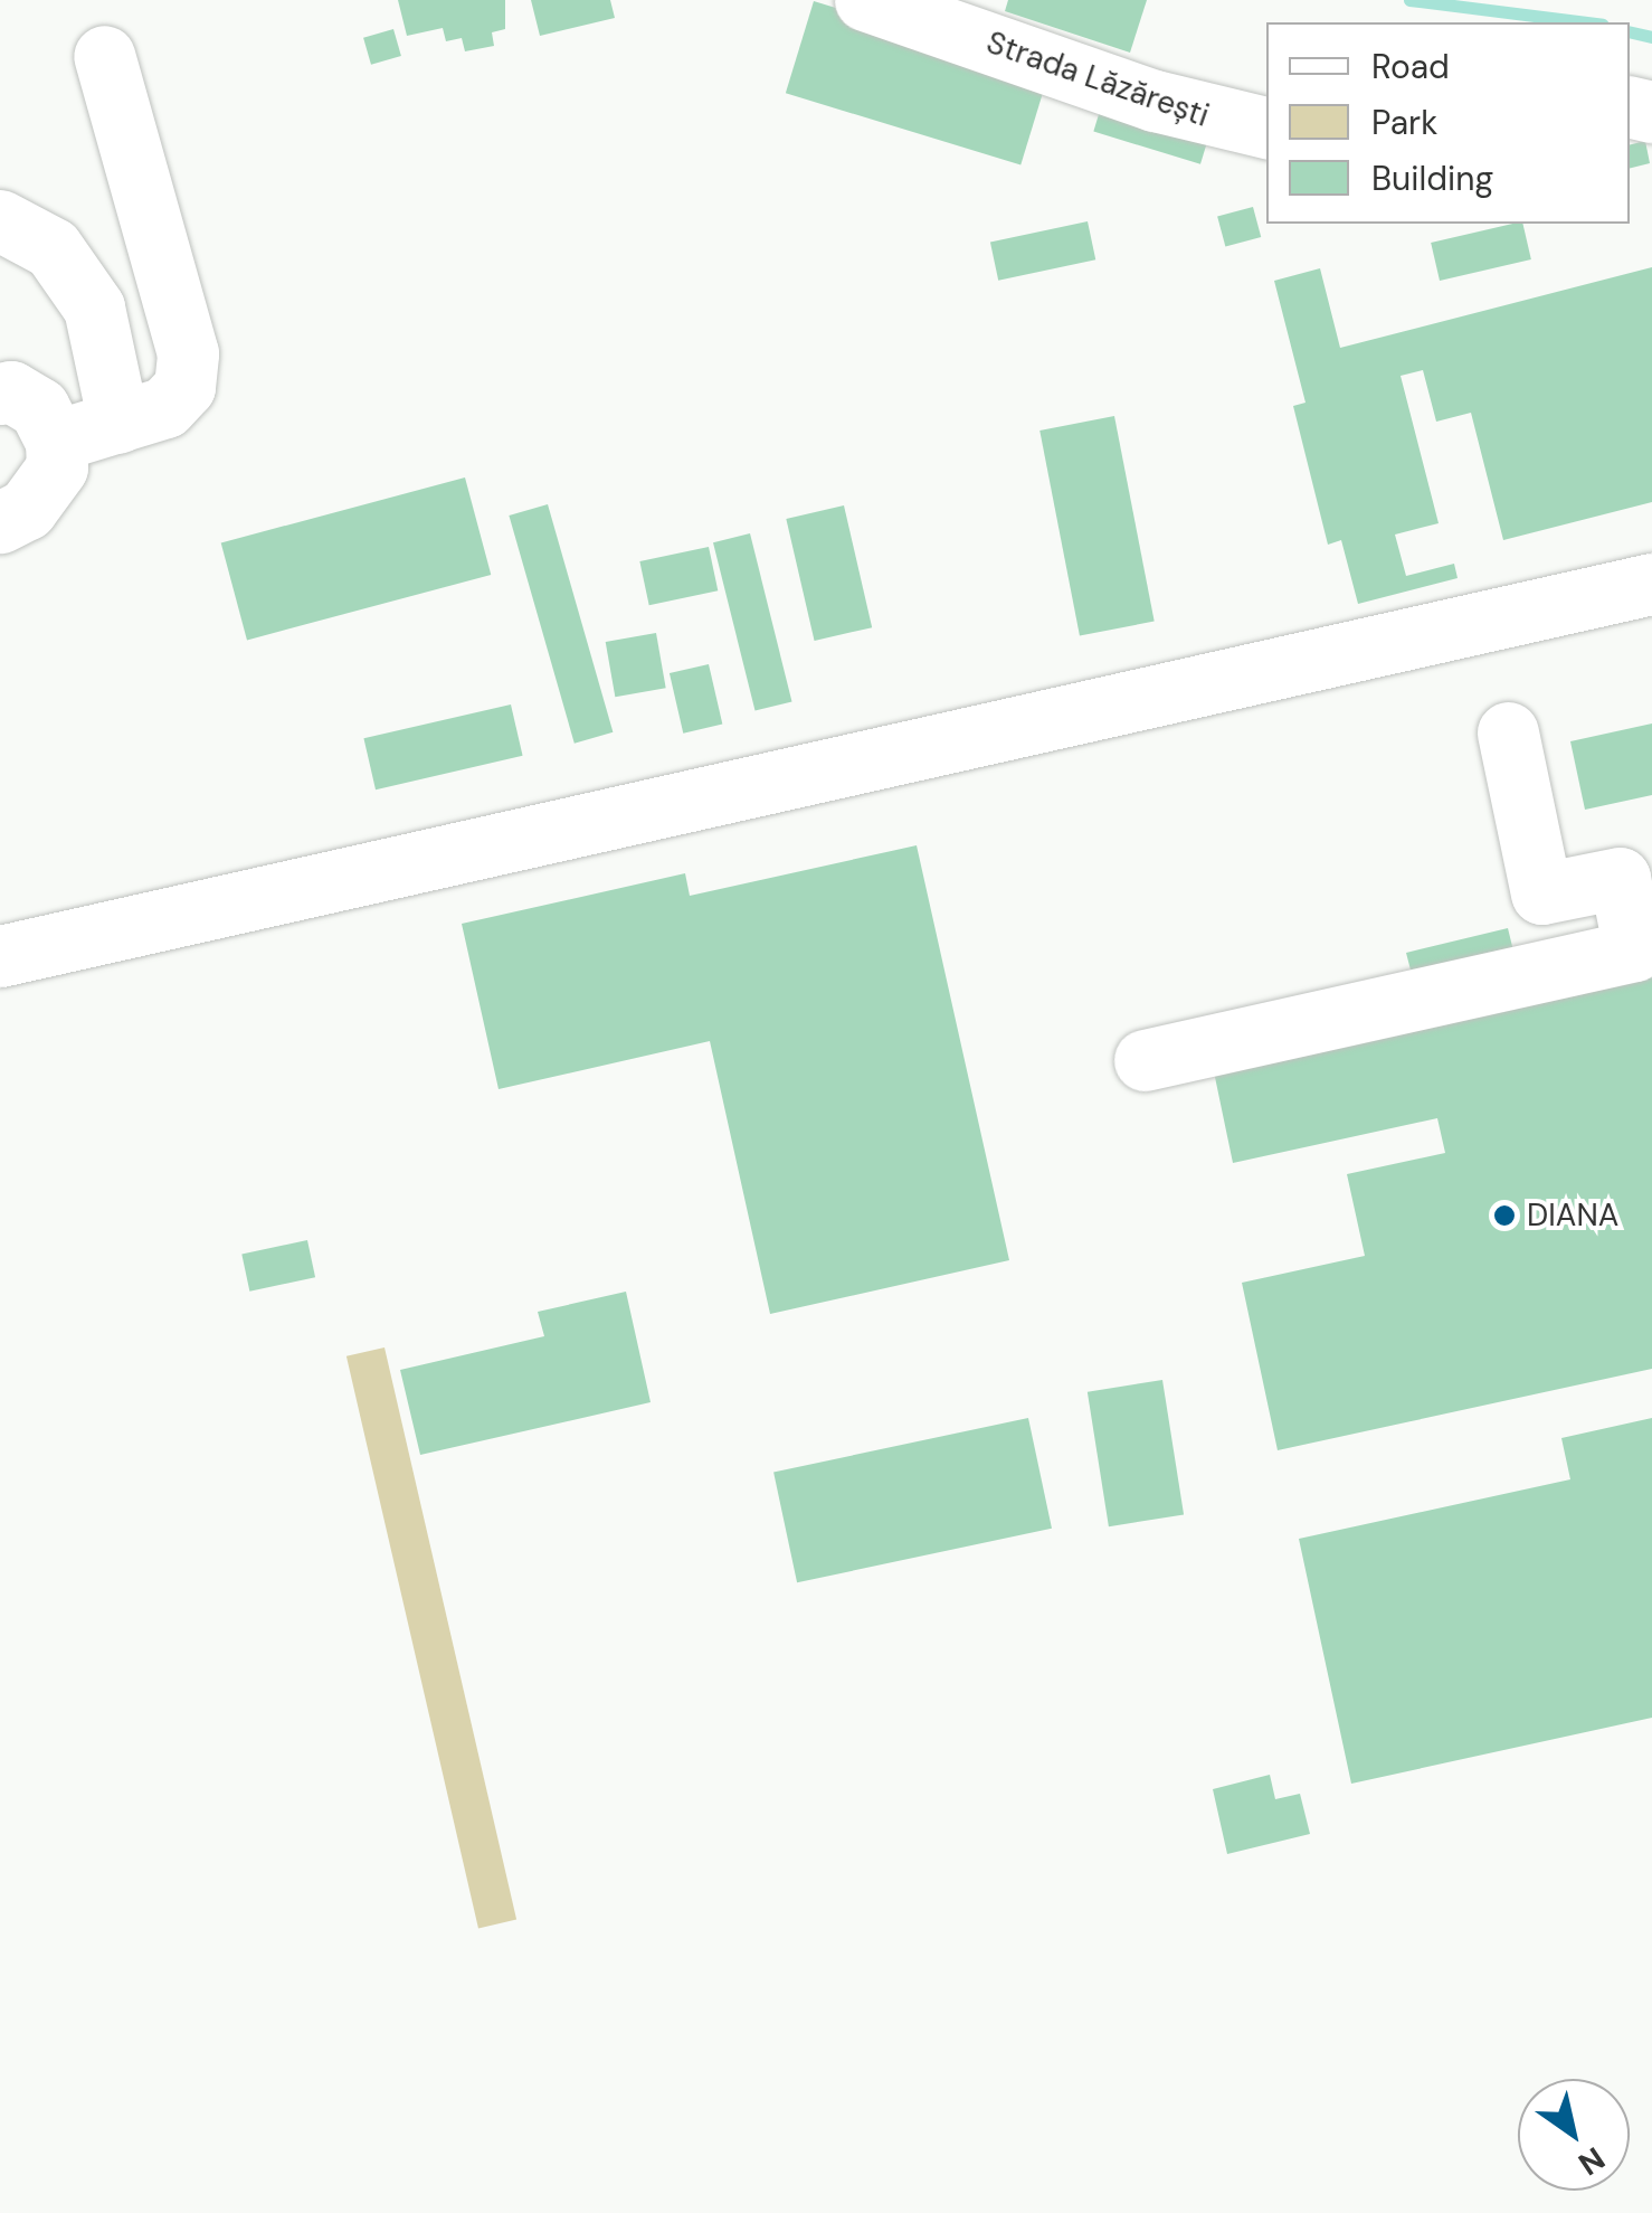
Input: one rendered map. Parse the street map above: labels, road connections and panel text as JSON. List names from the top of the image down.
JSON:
{
  "streets": {
    "street": ["Strada Lăzărești"]
  },
  "places": ["DIANA"],
  "legend": ["Road", "Park", "Building"],
  "north": "bottom right"
}
